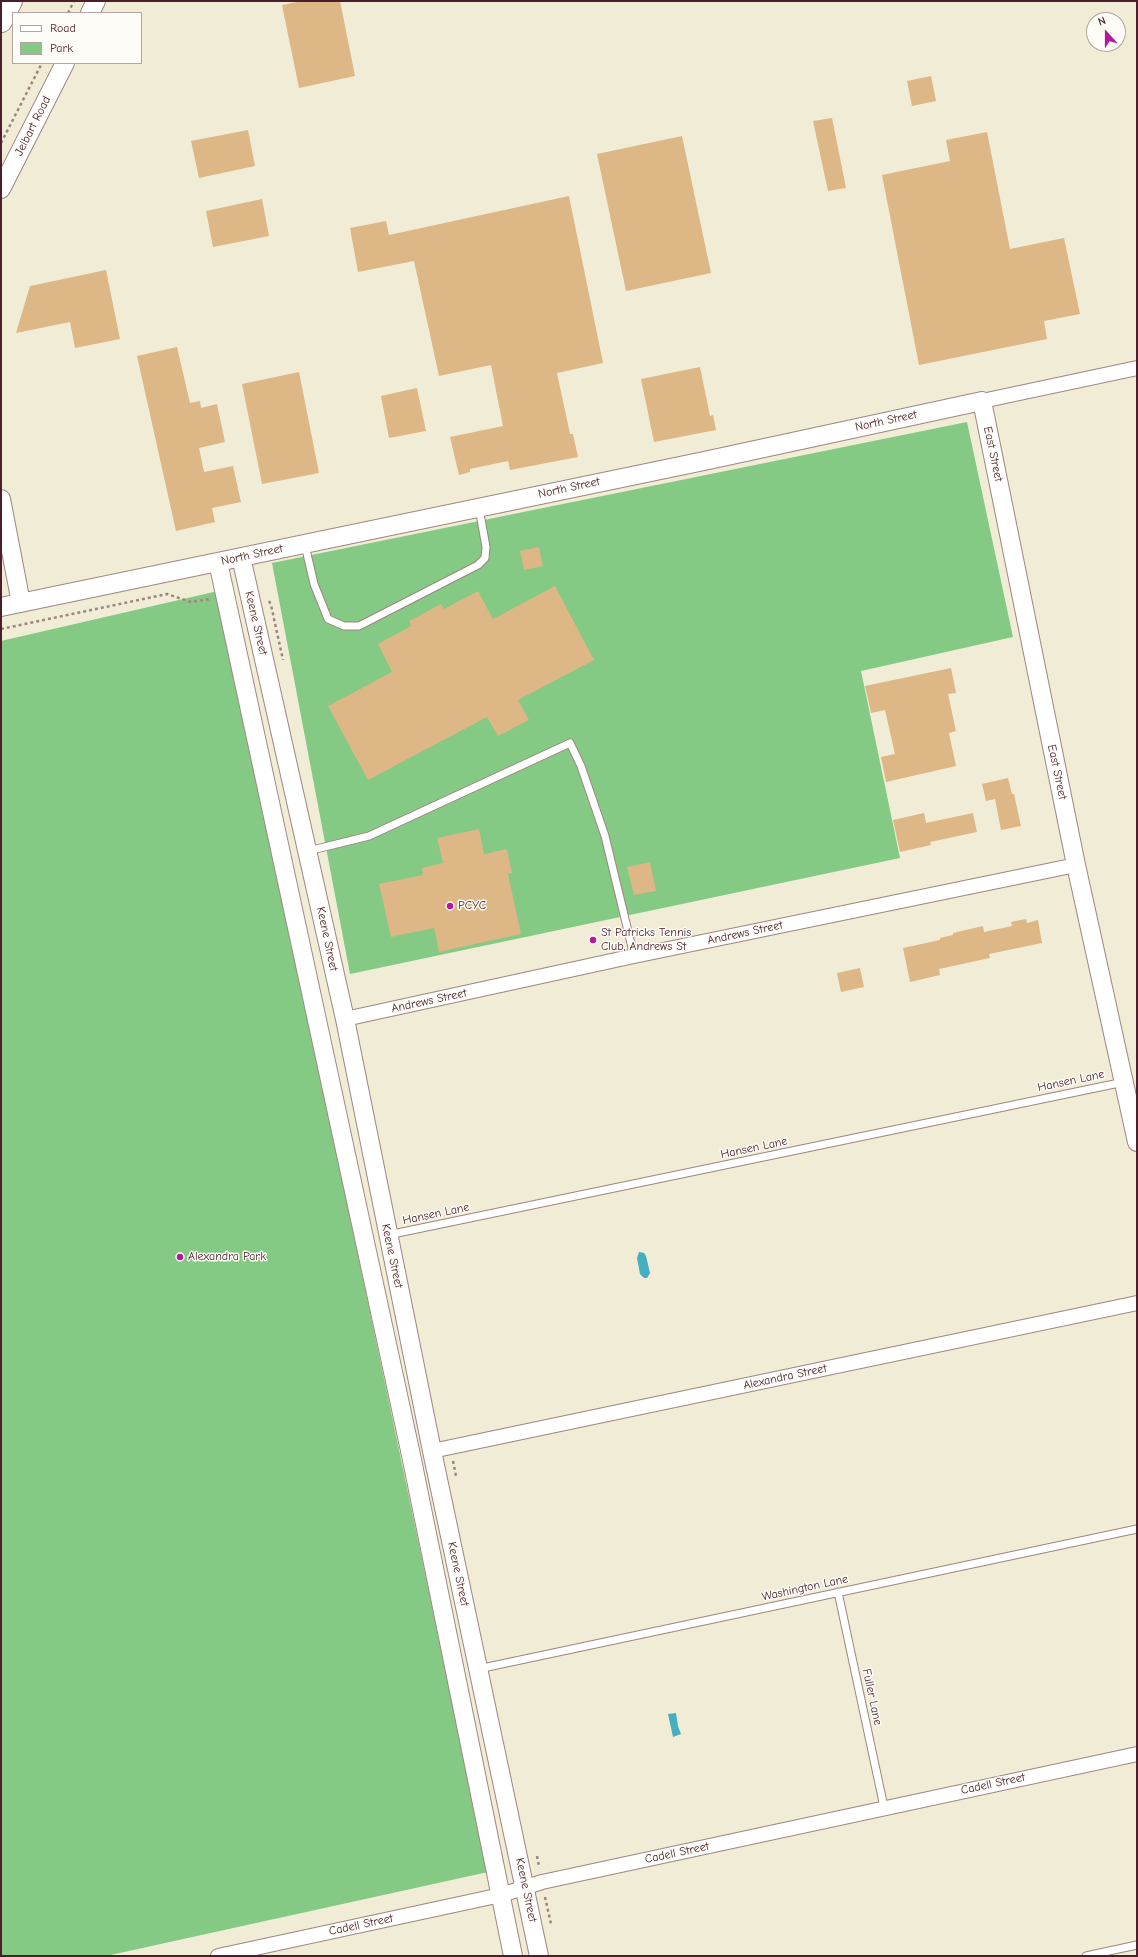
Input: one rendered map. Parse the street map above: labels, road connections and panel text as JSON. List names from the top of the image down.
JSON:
{
  "streets": {
    "street": [
      "Jelbart Road",
      "North Street",
      "East Street",
      "Keene Street",
      "Andrews Street",
      "Alexandra Street",
      "Cadell Street"
    ],
    "lane": ["Hansen Lane", "Washington Lane", "Fuller Lane"]
  },
  "crossings": [
    ["North Street", "East Street"],
    ["North Street", "Keene Street"],
    ["East Street", "Andrews Street"],
    ["East Street", "Hansen Lane"],
    ["Keene Street", "Andrews Street"],
    ["Keene Street", "Hansen Lane"],
    ["Keene Street", "Alexandra Street"],
    ["Keene Street", "Washington Lane"],
    ["Keene Street", "Cadell Street"],
    ["Washington Lane", "Fuller Lane"],
    ["Fuller Lane", "Cadell Street"]
  ],
  "places": ["PCYC", "St Patricks Tennis Club, Andrews St", "Alexandra Park"],
  "legend": ["Road", "Park"],
  "north": "top"
}
